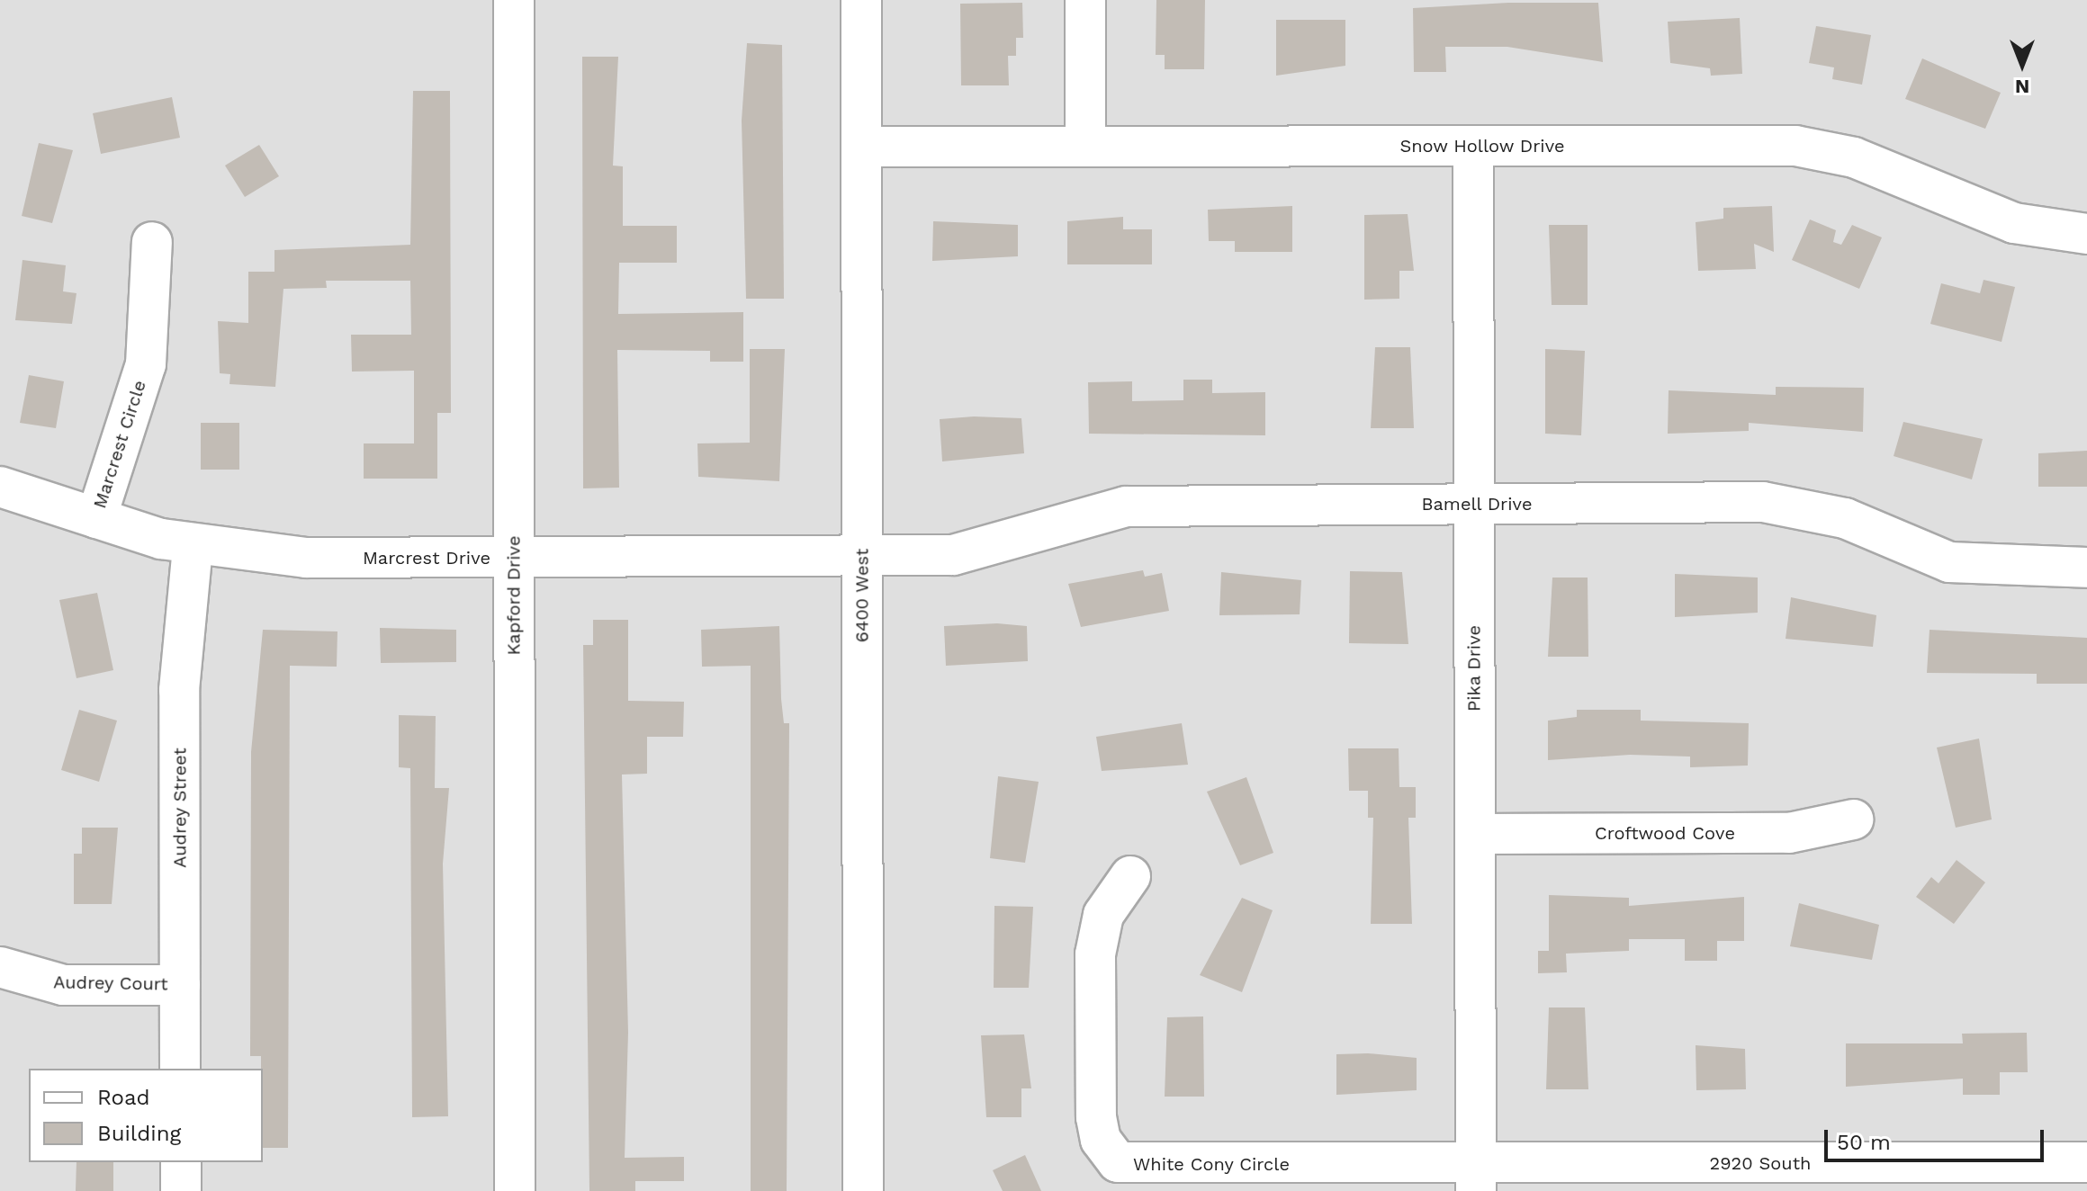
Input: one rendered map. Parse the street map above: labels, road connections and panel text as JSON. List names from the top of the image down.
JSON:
{
  "streets": {
    "street": [
      "Snow Hollow Drive",
      "Marcrest Circle",
      "Bamell Drive",
      "Marcrest Drive",
      "Kapford Drive",
      "6400 West",
      "Pika Drive",
      "Audrey Street",
      "Croftwood Cove",
      "Audrey Court",
      "2920 South",
      "White Cony Circle"
    ]
  },
  "crossings": [
    ["Snow Hollow Drive", "6400 West"],
    ["Snow Hollow Drive", "Pika Drive"],
    ["Marcrest Circle", "Marcrest Drive"],
    ["Bamell Drive", "Marcrest Drive"],
    ["Bamell Drive", "6400 West"],
    ["Bamell Drive", "Pika Drive"],
    ["Marcrest Drive", "Kapford Drive"],
    ["Marcrest Drive", "6400 West"],
    ["Marcrest Drive", "Audrey Street"],
    ["Pika Drive", "Croftwood Cove"],
    ["Pika Drive", "2920 South"],
    ["Pika Drive", "White Cony Circle"],
    ["Audrey Street", "Audrey Court"],
    ["2920 South", "White Cony Circle"]
  ],
  "legend": ["Road", "Building"],
  "scale_bar": "50 m",
  "north": "bottom"
}
